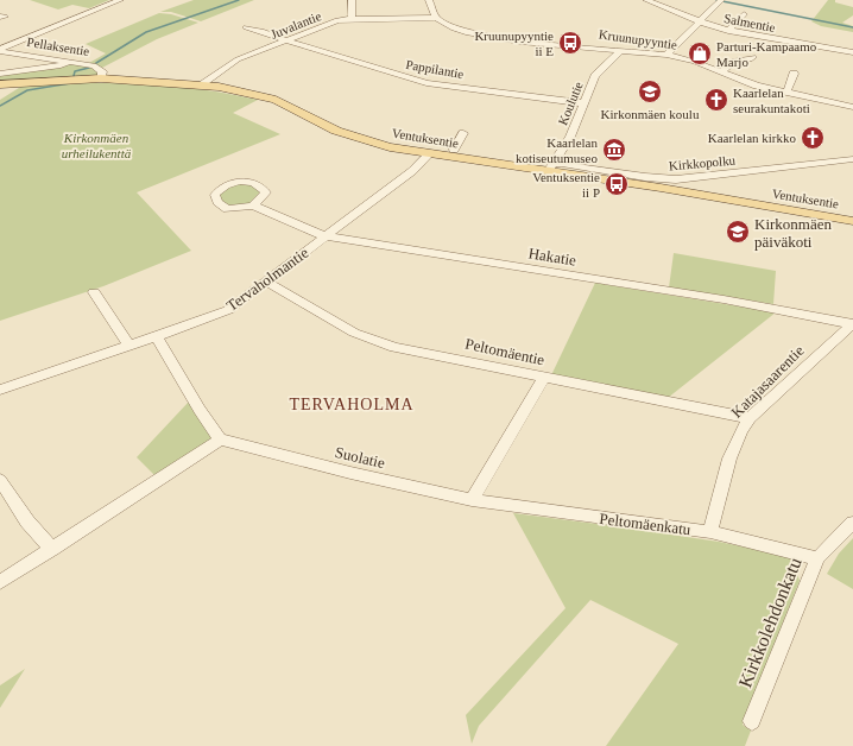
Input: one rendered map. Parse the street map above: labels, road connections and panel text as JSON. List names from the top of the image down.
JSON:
{
  "streets": {
    "main road": ["Ventuksentie"],
    "street": [
      "Salmentie",
      "Juvalantie",
      "Kruunupyyntie",
      "Pellaksentie",
      "Pappilantie",
      "Koulutie",
      "Kirkkopolku",
      "Hakatie",
      "Tervaholmantie",
      "Peltomäentie",
      "Katajasaarentie",
      "Suolatie",
      "Peltomäenkatu",
      "Kirkkolehdonkatu"
    ]
  },
  "crossings": [
    ["Juvalantie", "Kruunupyyntie"],
    ["Juvalantie", "Pappilantie"],
    ["Juvalantie", "Ventuksentie"],
    ["Kruunupyyntie", "Koulutie"],
    ["Pellaksentie", "Ventuksentie"],
    ["Pappilantie", "Koulutie"],
    ["Koulutie", "Ventuksentie"],
    ["Koulutie", "Kirkkopolku"],
    ["Ventuksentie", "Kirkkopolku"],
    ["Ventuksentie", "Tervaholmantie"],
    ["Hakatie", "Tervaholmantie"],
    ["Hakatie", "Katajasaarentie"],
    ["Tervaholmantie", "Peltomäentie"],
    ["Peltomäentie", "Katajasaarentie"],
    ["Katajasaarentie", "Peltomäenkatu"],
    ["Suolatie", "Peltomäenkatu"],
    ["Peltomäenkatu", "Kirkkolehdonkatu"]
  ],
  "districts": ["TERVAHOLMA"],
  "parks": ["Kirkonmäen urheilukenttä"],
  "places": {
    "bus stop": ["Kruunupyyntie ii E", "Ventuksentie ii P"],
    "shop": ["Parturi-Kampaamo Marjo"],
    "school or university": ["Kirkonmäen koulu", "Kirkonmäen päiväkoti"],
    "church": ["Kaarlelan seurakuntakoti", "Kaarlelan kirkko"],
    "museum": ["Kaarlelan kotiseutumuseo"]
  }
}
